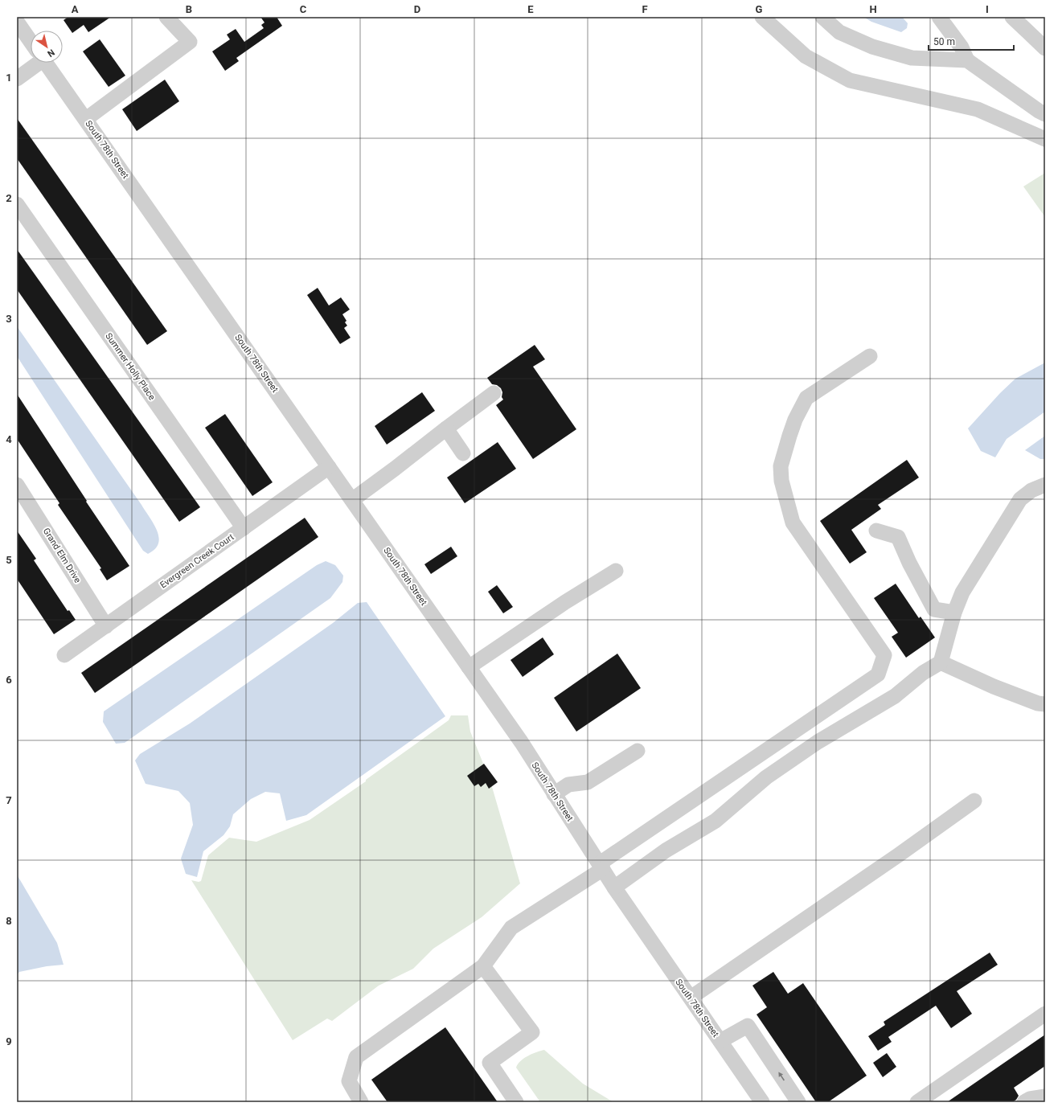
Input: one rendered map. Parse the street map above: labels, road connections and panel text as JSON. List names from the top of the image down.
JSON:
{
  "streets": {
    "street": [
      "South 78th Street",
      "Summer Holly Place",
      "Grand Elm Drive",
      "Evergreen Creek Court"
    ]
  },
  "crossings": [
    ["South 78th Street", "Evergreen Creek Court"],
    ["Summer Holly Place", "Evergreen Creek Court"],
    ["Grand Elm Drive", "Evergreen Creek Court"]
  ],
  "scale_bar": "50 m",
  "north": "bottom right",
  "grid": {
    "columns": [
      "A",
      "B",
      "C",
      "D",
      "E",
      "F",
      "G",
      "H",
      "I"
    ],
    "rows": [
      "1",
      "2",
      "3",
      "4",
      "5",
      "6",
      "7",
      "8",
      "9"
    ]
  }
}
